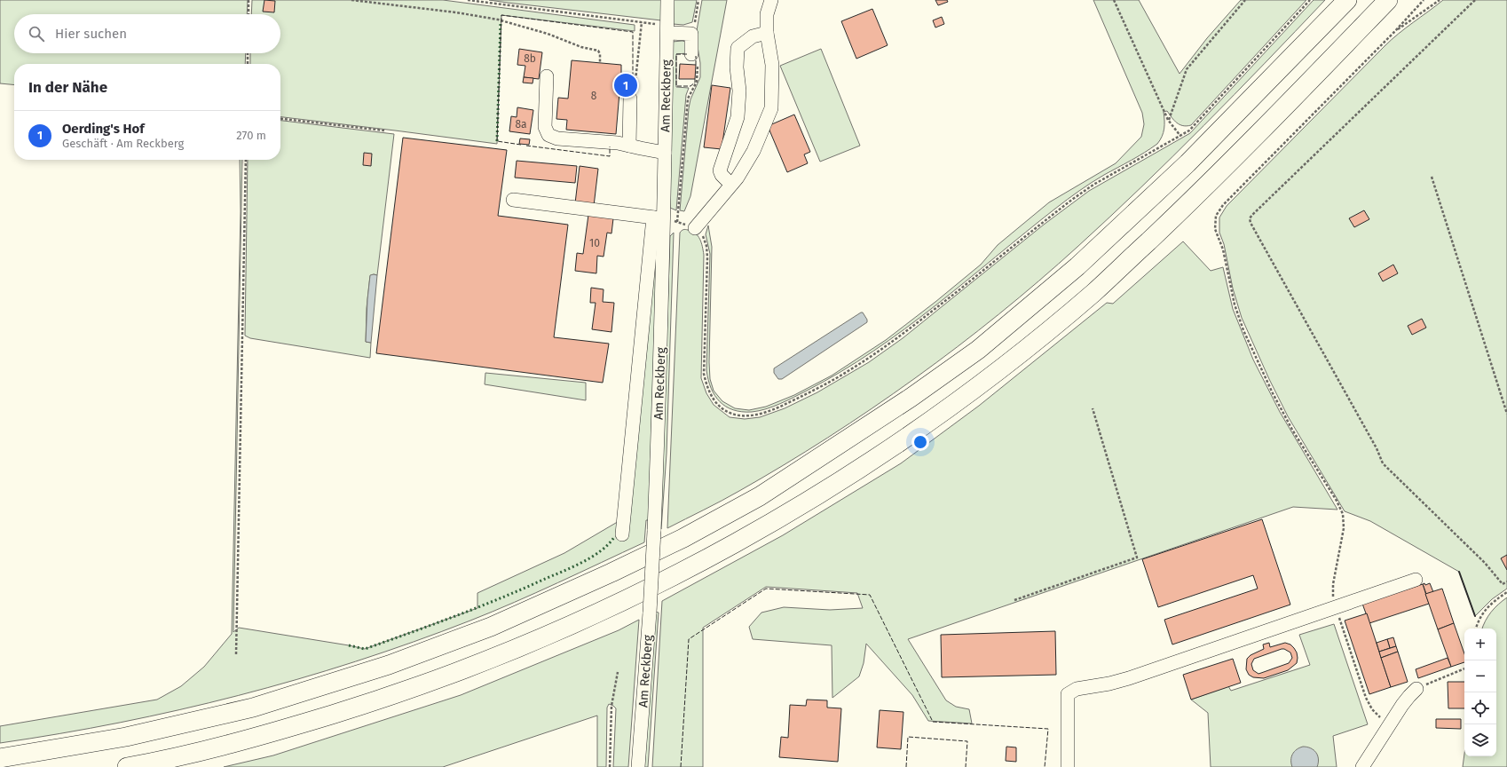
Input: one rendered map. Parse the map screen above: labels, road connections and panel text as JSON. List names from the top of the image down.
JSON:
{
  "streets": {
    "street": ["Am Reckberg"]
  },
  "house_numbers": [
    "8b",
    "8",
    "8a",
    "10"
  ],
  "page": {
    "search": "Hier suchen",
    "heading": "In der Nähe",
    "pins": "1",
    "list": [
      {
        "mark": "1",
        "name": "Oerding's Hof",
        "note": "Geschäft · Am Reckberg",
        "value": "270 m"
      }
    ],
    "map_buttons": ["+", "−"]
  }
}
